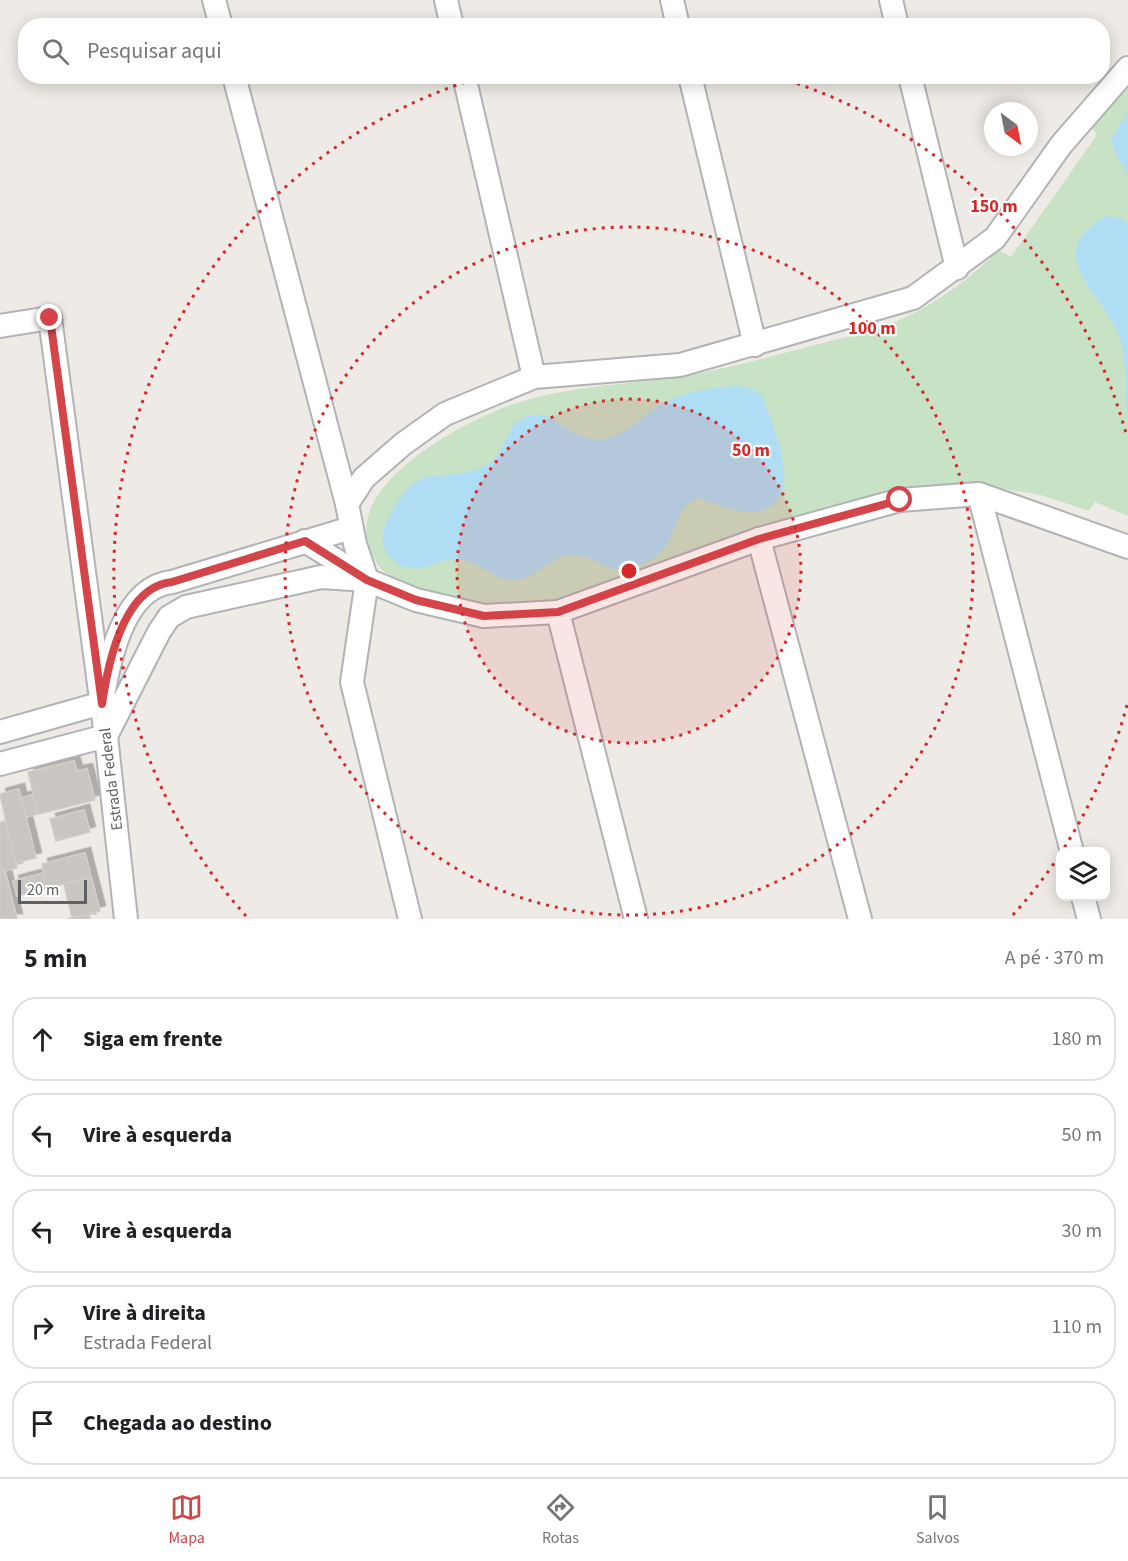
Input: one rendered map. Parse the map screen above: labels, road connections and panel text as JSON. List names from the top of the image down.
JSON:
{
  "streets": {
    "street": ["Estrada Federal"]
  },
  "scale_bar": "20 m",
  "north": "bottom right",
  "page": {
    "search": "Pesquisar aqui",
    "scale": "20 m",
    "heading": ["5 min", "A pé · 370 m"],
    "list": [
      ["Siga em frente", "180 m"],
      ["Vire à esquerda", "50 m"],
      ["Vire à esquerda", "30 m"],
      ["Vire à direita", "Estrada Federal", "110 m"],
      "Chegada ao destino"
    ],
    "nav": ["Mapa", "Rotas", "Salvos"]
  },
  "rings": ["150 m", "100 m", "50 m"]
}
